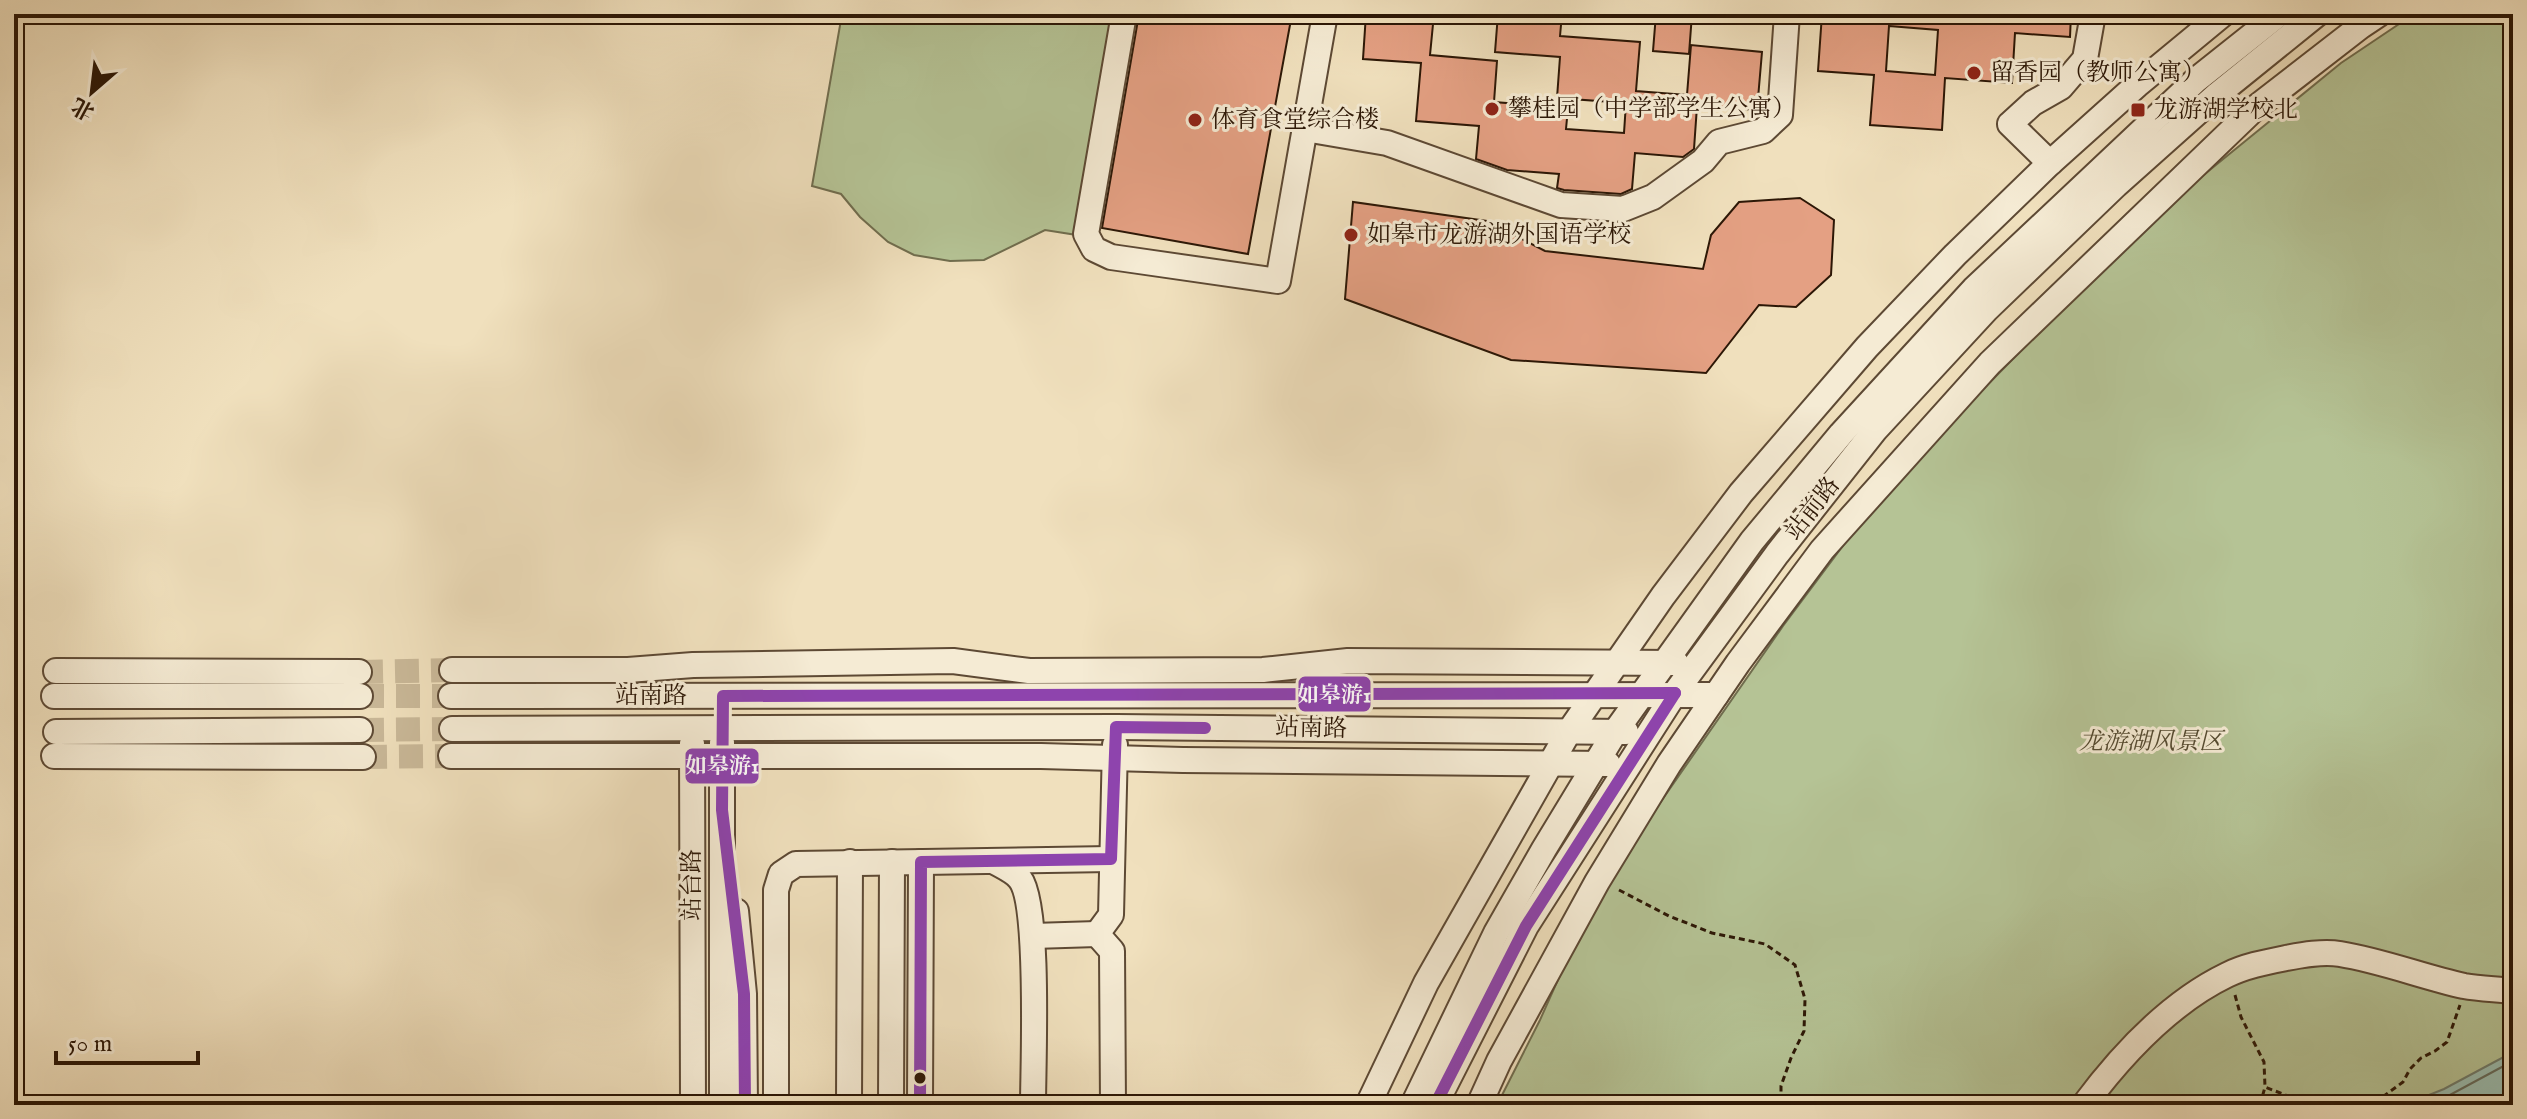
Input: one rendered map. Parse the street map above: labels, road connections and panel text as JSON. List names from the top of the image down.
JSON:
{
  "streets": {
    "street": ["站前路", "站南路", "站台路"]
  },
  "crossings": [
    ["站前路", "站南路"],
    ["站南路", "站台路"]
  ],
  "parks": ["龙游湖风景区"],
  "places": {
    "other": [
      "留香园（教师公寓）",
      "攀桂园（中学部学生公寓）",
      "体育食堂综合楼",
      "如皋市龙游湖外国语学校"
    ],
    "transit": ["龙游湖学校北"]
  },
  "lines": ["transit line 如皋游1"],
  "scale_bar": "50 m",
  "north": "bottom left"
}
